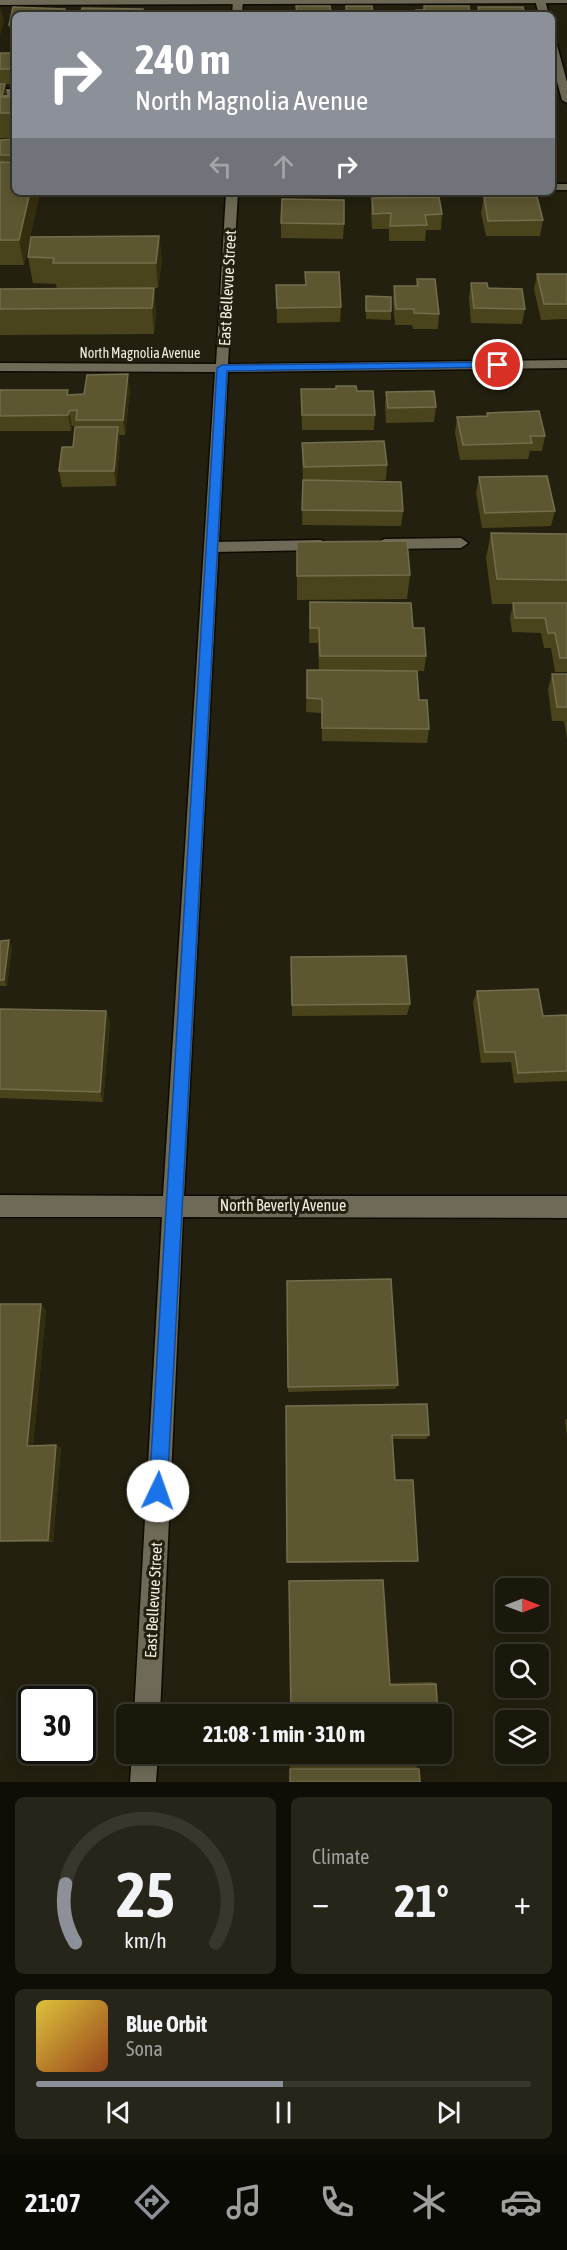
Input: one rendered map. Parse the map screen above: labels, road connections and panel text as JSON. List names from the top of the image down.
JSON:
{
  "streets": {
    "street": ["East Bellevue Street", "North Magnolia Avenue", "North Beverly Avenue"]
  },
  "crossings": [
    ["East Bellevue Street", "North Magnolia Avenue"],
    ["East Bellevue Street", "North Beverly Avenue"]
  ],
  "north": "right",
  "page": {
    "turn": ["240 m", "North Magnolia Avenue"],
    "limit": "30",
    "trip": "21:08 · 1 min · 310 m",
    "tile": "Climate",
    "heat": ["−", "21°", "+"],
    "song": ["Blue Orbit", "Sona"],
    "tabs": "21:07",
    "gauge": ["25", "km/h"]
  }
}
